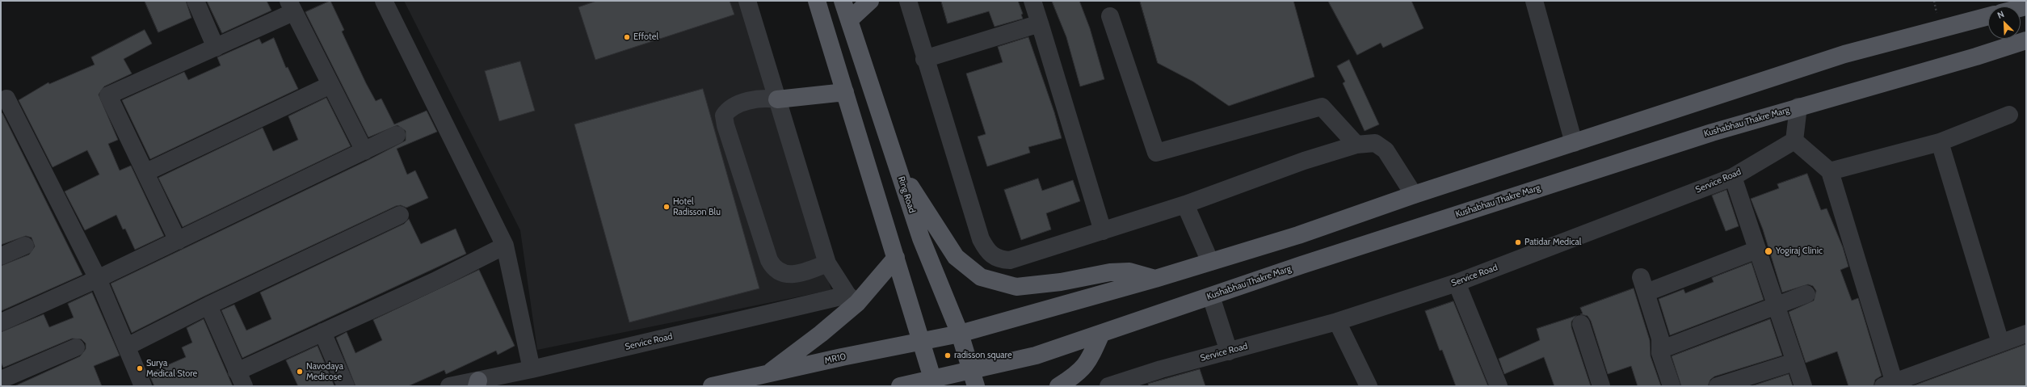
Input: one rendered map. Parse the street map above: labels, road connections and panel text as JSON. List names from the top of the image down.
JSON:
{
  "streets": {
    "main road": ["Kushabhau Thakre Marg", "Ring Road", "MR10"],
    "street": ["Service Road"]
  },
  "crossings": [
    ["Kushabhau Thakre Marg", "Ring Road"],
    ["Ring Road", "MR10"]
  ],
  "places": [
    "Effotel",
    "Hotel Radisson Blu",
    "Patidar Medical",
    "Yogiraj Clinic",
    "radisson square",
    "Surya Medical Store",
    "Navodaya Medicose"
  ],
  "north": "top left"
}
